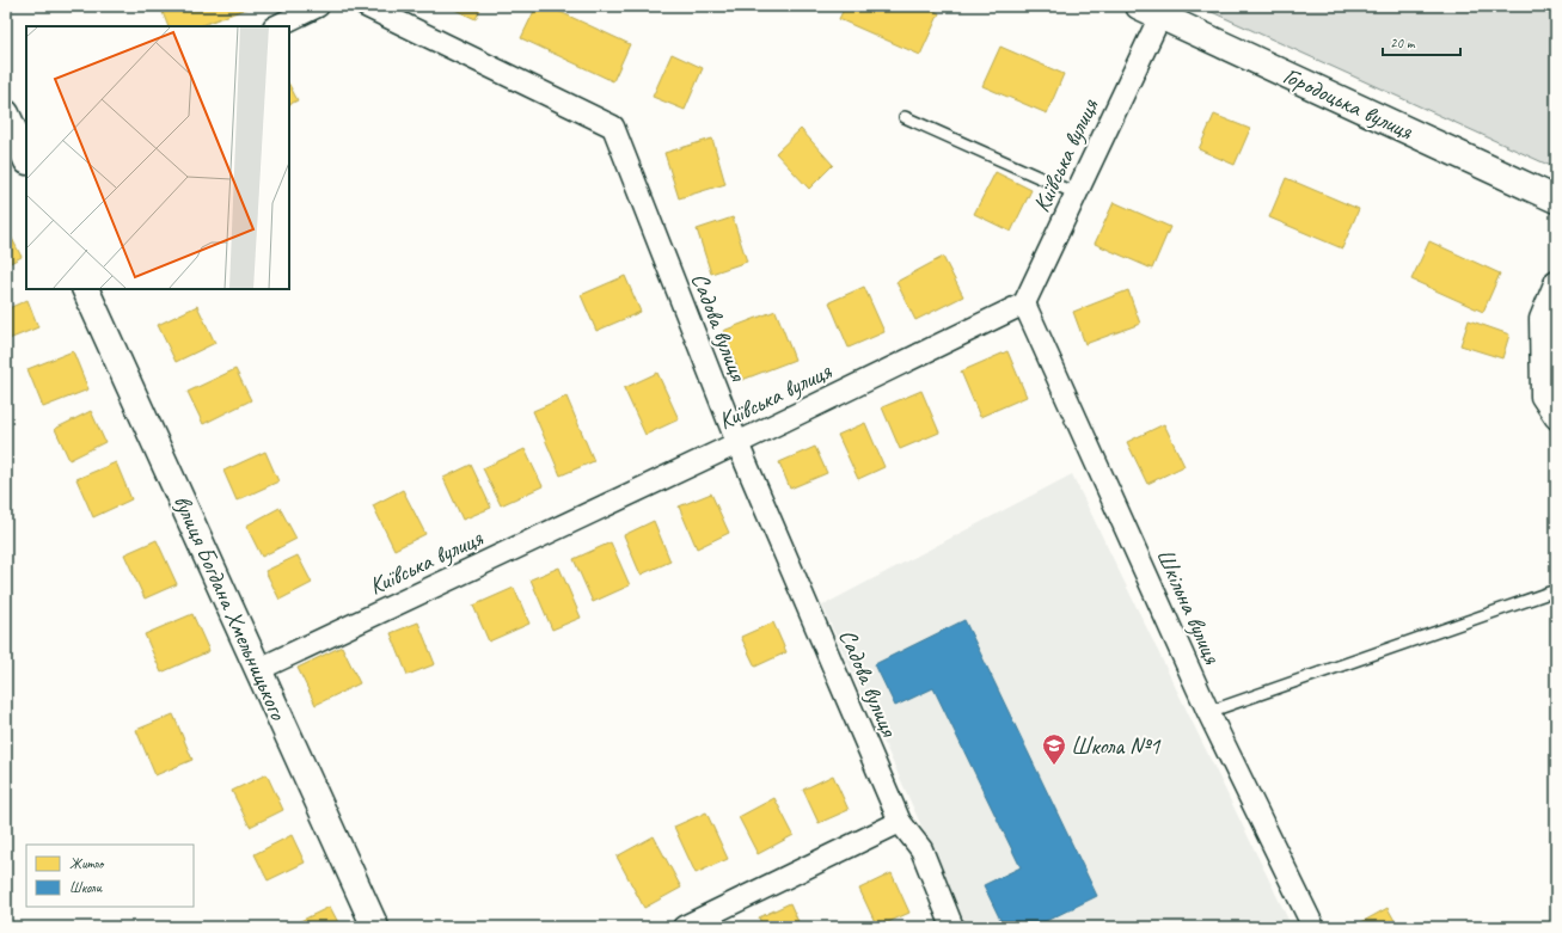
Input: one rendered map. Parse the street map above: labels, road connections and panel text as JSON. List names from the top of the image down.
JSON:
{
  "streets": {
    "main road": ["Городоцька вулиця", "вулиця Богдана Хмельницького"],
    "street": ["Київська вулиця", "Садова вулиця", "Шкільна вулиця"]
  },
  "crossings": [
    ["Городоцька вулиця", "Київська вулиця"],
    ["Київська вулиця", "Садова вулиця"],
    ["Київська вулиця", "Шкільна вулиця"],
    ["Київська вулиця", "вулиця Богдана Хмельницького"]
  ],
  "places": {
    "school or university": ["Школа №1"]
  },
  "legend": ["Житло", "Школи"],
  "scale_bar": "20 m"
}
